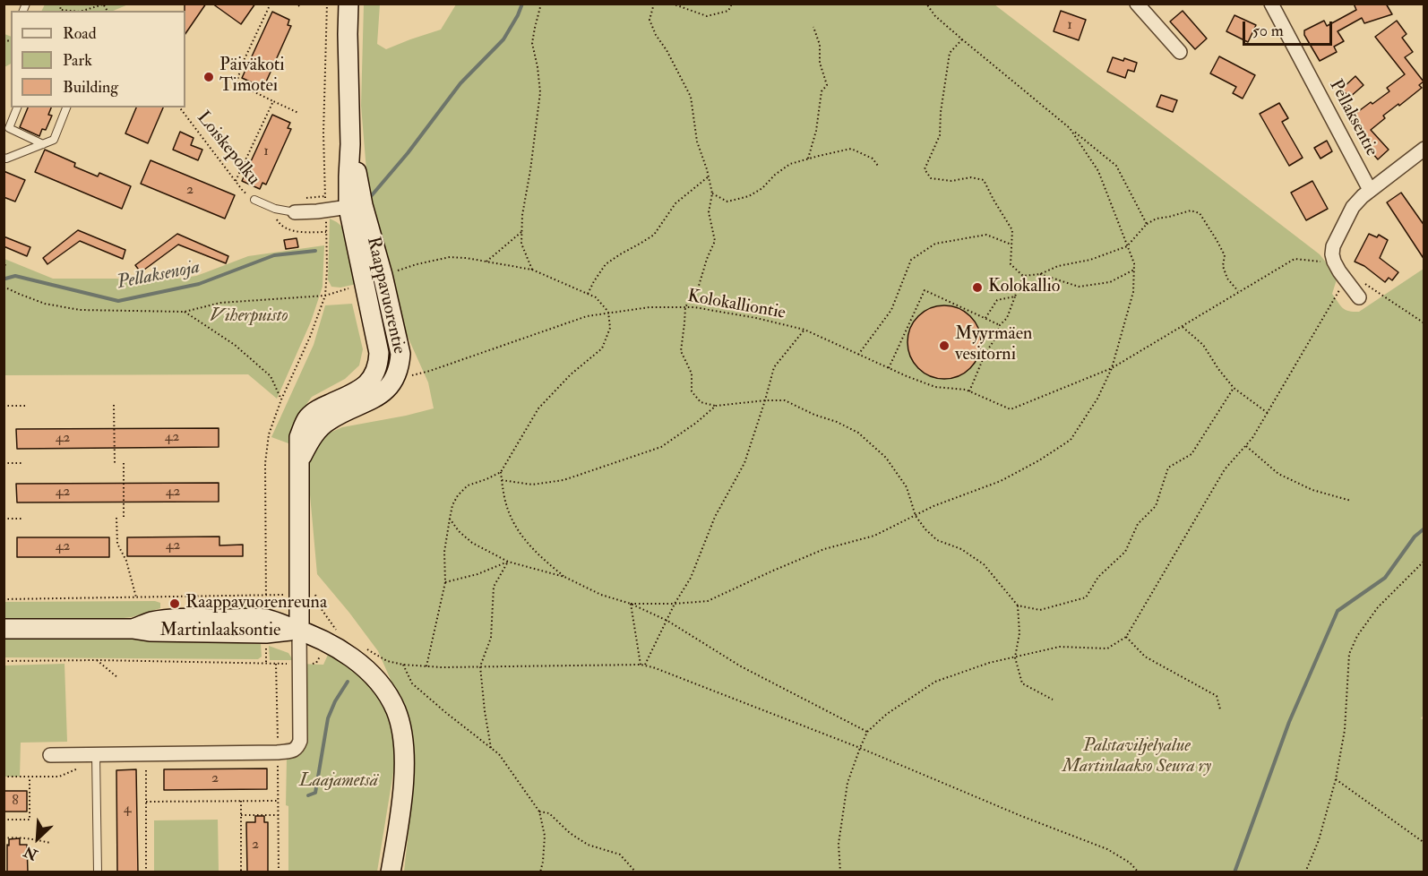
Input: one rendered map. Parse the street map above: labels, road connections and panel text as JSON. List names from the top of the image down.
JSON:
{
  "streets": {
    "main road": ["Raappavuorentie", "Martinlaaksontie"],
    "street": ["Pellaksentie"],
    "path": ["Loiskepolku", "Kolokalliontie"]
  },
  "crossings": [
    ["Raappavuorentie", "Kolokalliontie"],
    ["Raappavuorentie", "Martinlaaksontie"]
  ],
  "water": ["Pellaksenoja"],
  "parks": ["Viherpuisto", "Palstaviljelyalue Martinlaakso Seura ry", "Laajametsä"],
  "places": [
    "Päiväkoti Timotei",
    "Kolokallio",
    "Myyrmäen vesitorni",
    "Raappavuorenreuna"
  ],
  "house_numbers": [
    "1",
    "1",
    "2",
    "42",
    "42",
    "42",
    "42",
    "42",
    "42",
    "2",
    "8",
    "4",
    "2"
  ],
  "legend": ["Road", "Park", "Building"],
  "scale_bar": "50 m",
  "north": "bottom left"
}
